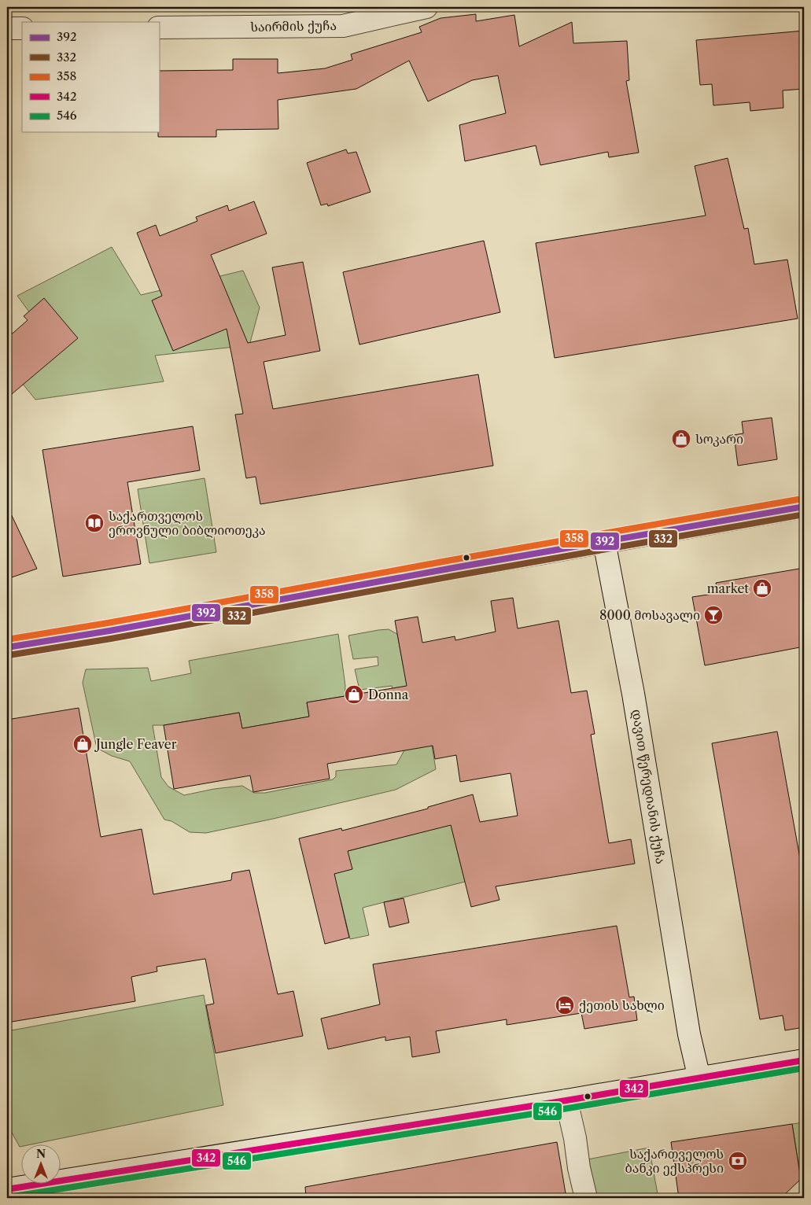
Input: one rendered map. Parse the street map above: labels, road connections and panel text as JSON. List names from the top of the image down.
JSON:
{
  "streets": {
    "street": ["საირმის ქუჩა", "დავით წერედიანის ქუჩა"]
  },
  "places": {
    "shop": [
      "სოკარი",
      "market",
      "Donna",
      "Jungle Feaver"
    ],
    "library": ["საქართველოს ეროვნული ბიბლიოთეკა"],
    "bar": ["8000 მოსავალი"],
    "hotel": ["ქეთის სახლი"],
    "bank": ["საქართველოს ბანკი ექსპრესი"]
  },
  "lines": [
    "transit line 358",
    "transit line 392",
    "transit line 332",
    "transit line 342",
    "transit line 546"
  ],
  "legend": [
    "392",
    "332",
    "358",
    "342",
    "546"
  ],
  "north": "top"
}
